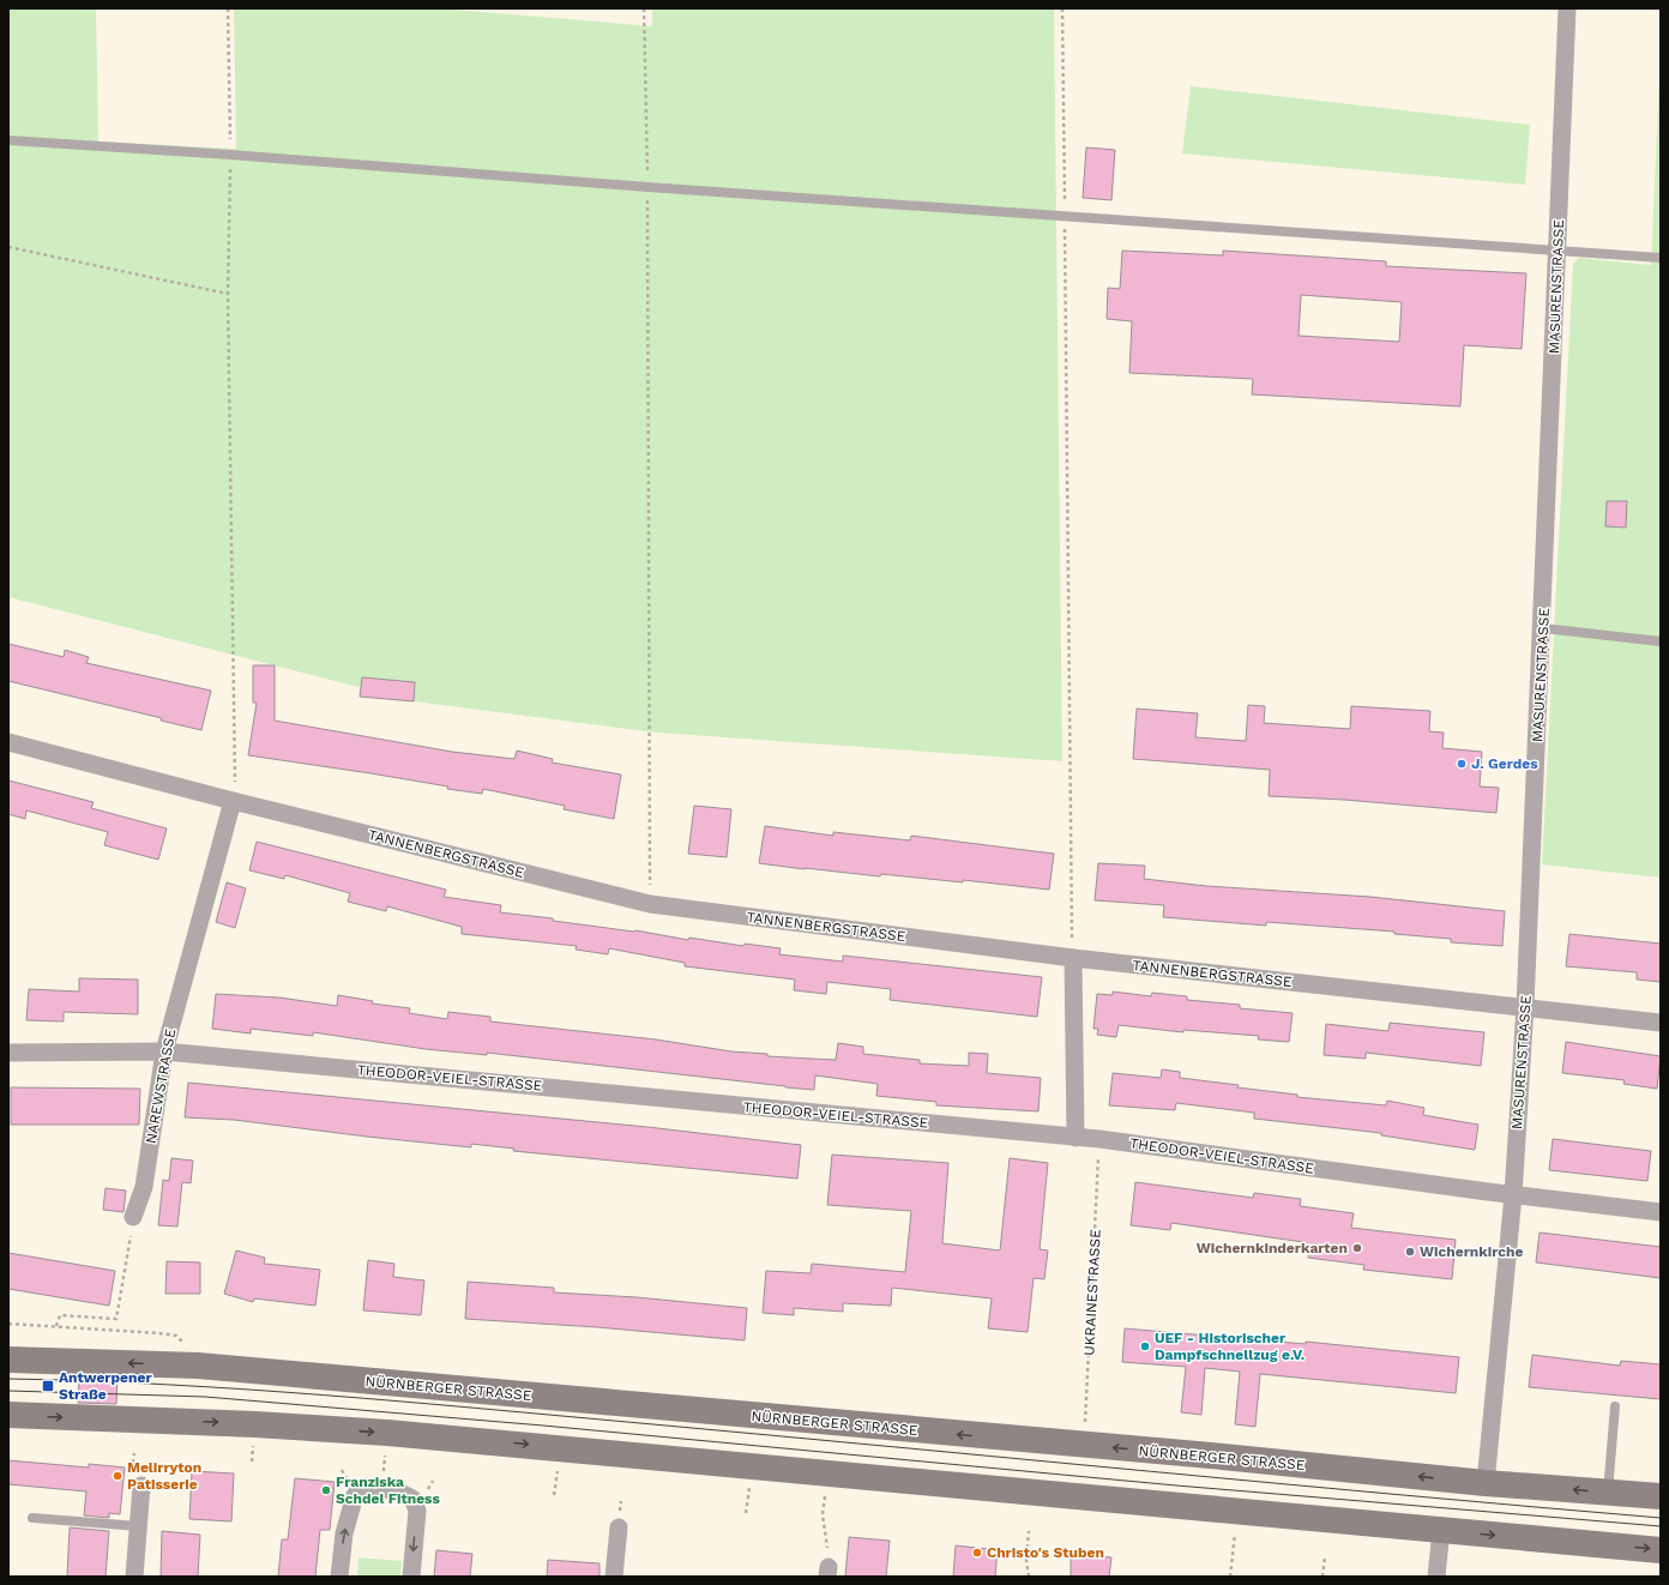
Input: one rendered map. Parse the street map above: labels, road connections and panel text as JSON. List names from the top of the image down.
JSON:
{
  "streets": {
    "main road": ["NÜRNBERGER STRASSE"],
    "street": [
      "MASURENSTRASSE",
      "TANNENBERGSTRASSE",
      "THEODOR-VEIEL-STRASSE",
      "NAREWSTRASSE"
    ],
    "path": ["UKRAINESTRASSE"]
  },
  "crossings": [
    ["MASURENSTRASSE", "TANNENBERGSTRASSE"],
    ["MASURENSTRASSE", "THEODOR-VEIEL-STRASSE"],
    ["MASURENSTRASSE", "NÜRNBERGER STRASSE"],
    ["TANNENBERGSTRASSE", "NAREWSTRASSE"],
    ["THEODOR-VEIEL-STRASSE", "NAREWSTRASSE"],
    ["THEODOR-VEIEL-STRASSE", "UKRAINESTRASSE"],
    ["UKRAINESTRASSE", "NÜRNBERGER STRASSE"]
  ],
  "places": {
    "other": [
      "J. Gerdes",
      "Wichernkinderkarten",
      "Wichernkirche",
      "UEF - Historischer Dampfschnellzug e.V.",
      "Melirryton Patisserie",
      "Franziska Schdel Fitness",
      "Christo's Stuben"
    ],
    "transit": ["Antwerpener Straße"]
  }
}
